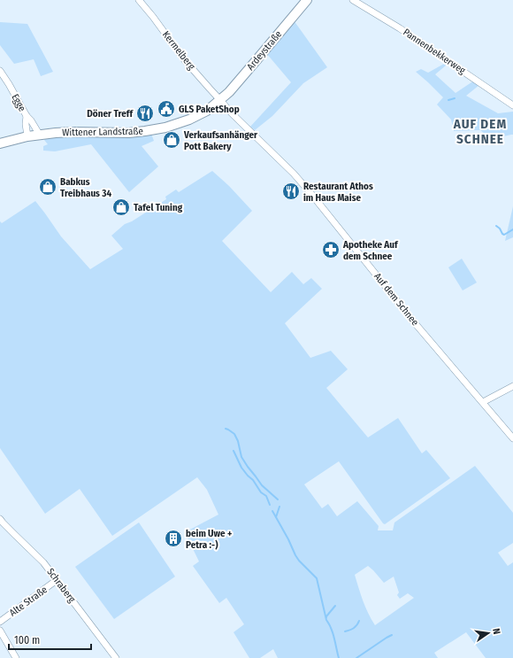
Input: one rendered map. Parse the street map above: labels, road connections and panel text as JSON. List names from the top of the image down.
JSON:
{
  "streets": {
    "main road": ["Ardeystraße", "Wittener Landstraße"],
    "street": [
      "Kermelberg",
      "Pannenbekkerweg",
      "Egge",
      "Auf dem Schnee",
      "Schraberg",
      "Alte Straße"
    ]
  },
  "crossings": [
    ["Kermelberg", "Ardeystraße"],
    ["Kermelberg", "Wittener Landstraße"],
    ["Kermelberg", "Auf dem Schnee"],
    ["Ardeystraße", "Wittener Landstraße"],
    ["Ardeystraße", "Auf dem Schnee"],
    ["Egge", "Wittener Landstraße"],
    ["Wittener Landstraße", "Auf dem Schnee"],
    ["Schraberg", "Alte Straße"]
  ],
  "districts": ["AUF DEM SCHNEE"],
  "places": {
    "public building": ["GLS PaketShop"],
    "restaurant": ["Döner Treff", "Restaurant Athos im Haus Maise"],
    "shop": ["Verkaufsanhänger Pott Bakery", "Babkus Treibhaus 34", "Tafel Tuning"],
    "pharmacy": ["Apotheke Auf dem Schnee"],
    "building": ["beim Uwe + Petra :-)"]
  },
  "scale_bar": "100 m",
  "north": "right"
}
